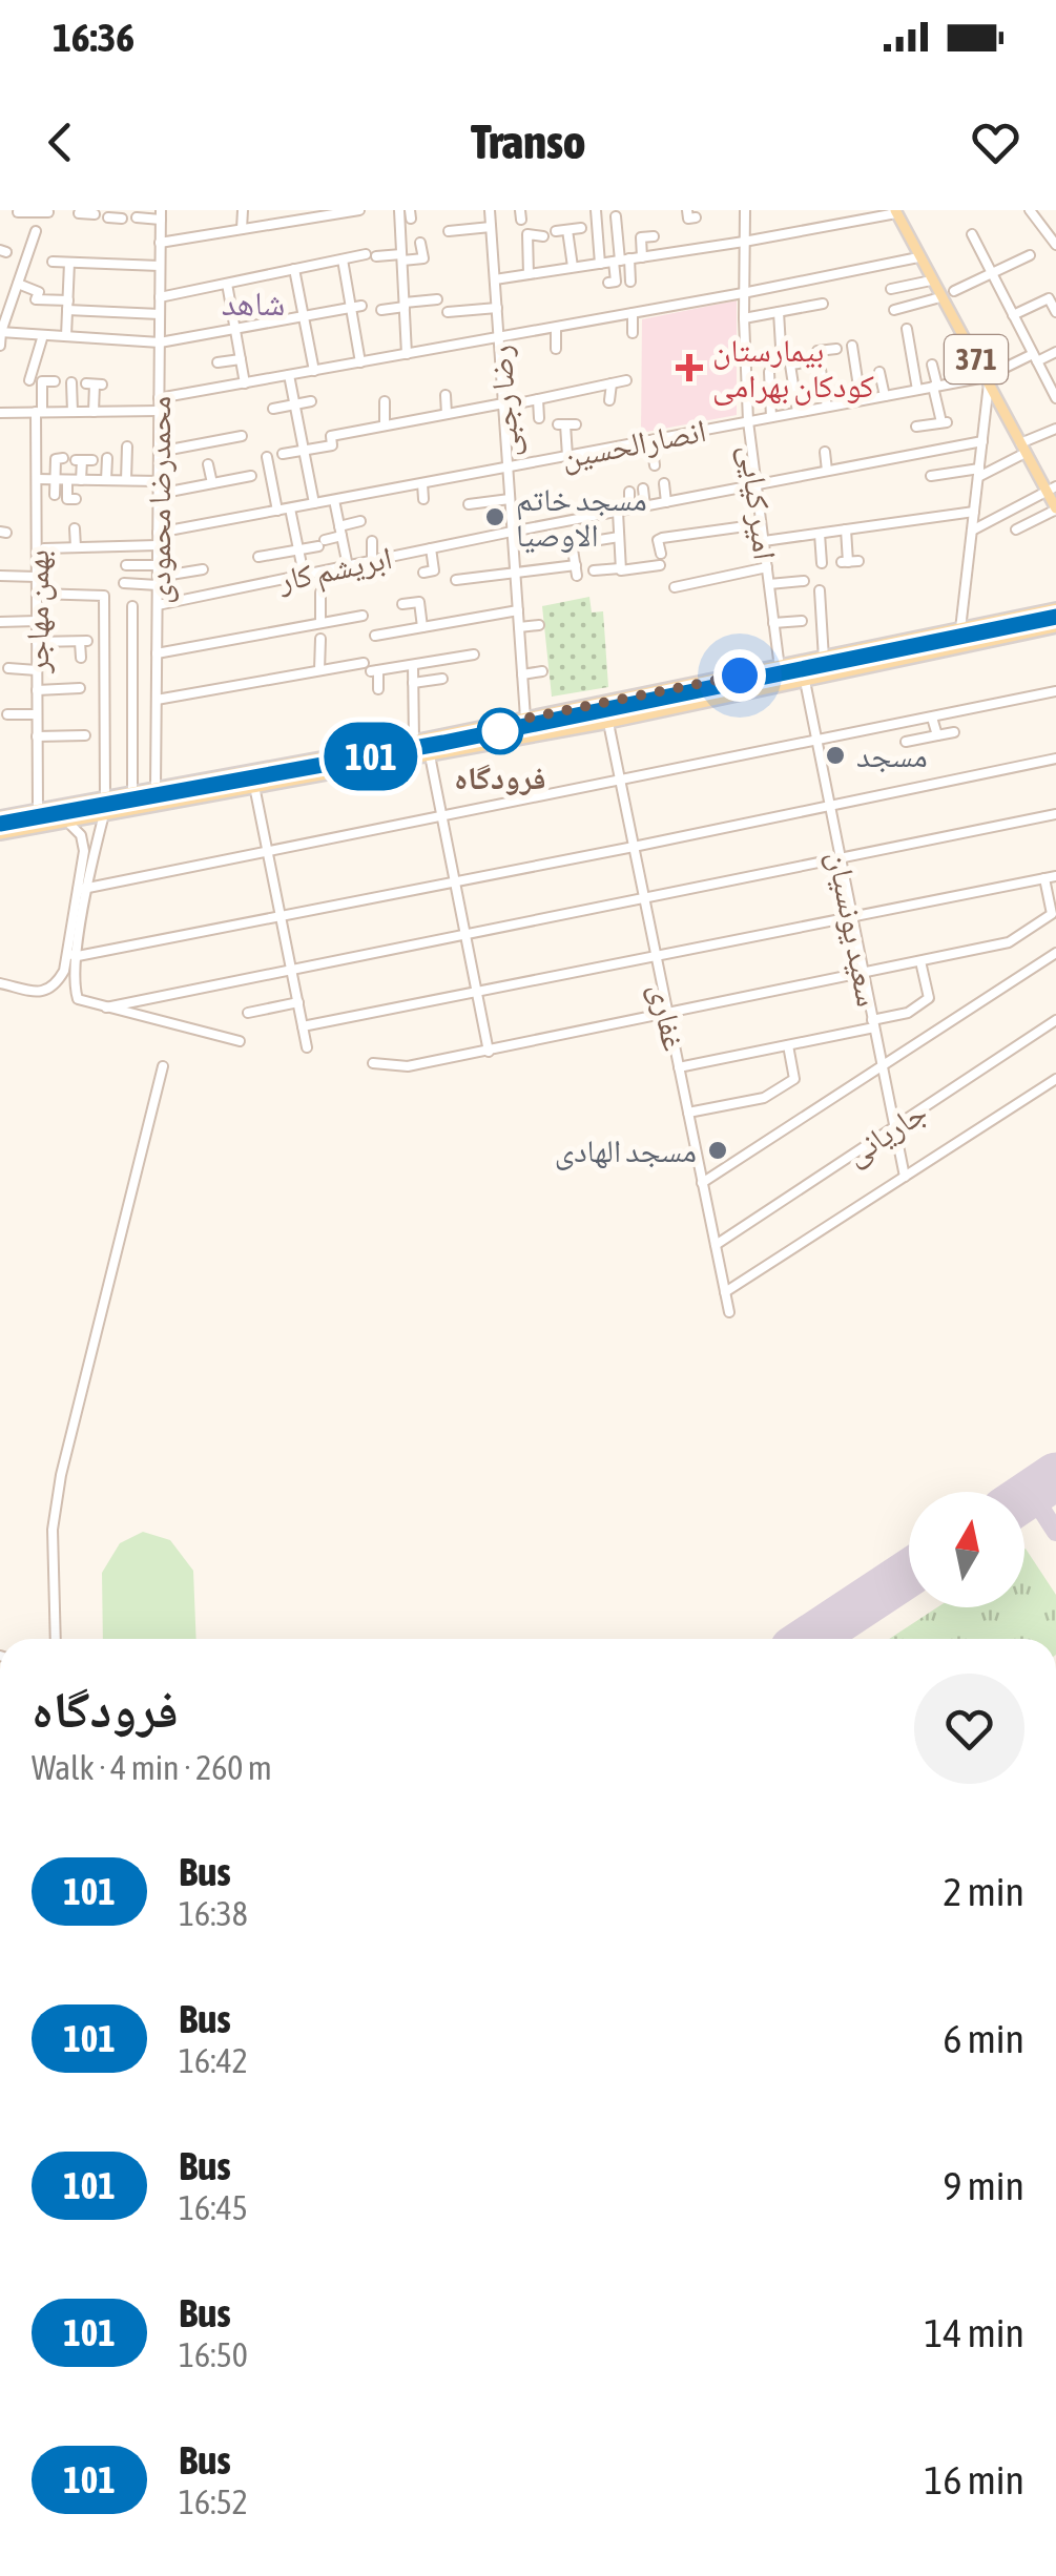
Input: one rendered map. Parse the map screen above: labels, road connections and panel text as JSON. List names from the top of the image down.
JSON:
{
  "streets": {
    "main road": ["371"],
    "street": [
      "رضا رجبی",
      "انصارالحسین",
      "محمدرضا محمودی",
      "امیر کیایی",
      "ابریشم کار",
      "بهمن مهاجر",
      "سعید یونسیان",
      "غفاری",
      "جاریانی"
    ]
  },
  "crossings": [
    ["371", "انصارالحسین"],
    ["رضا رجبی", "انصارالحسین"],
    ["رضا رجبی", "ابریشم کار"],
    ["انصارالحسین", "محمدرضا محمودی"],
    ["انصارالحسین", "امیر کیایی"],
    ["محمدرضا محمودی", "ابریشم کار"],
    ["امیر کیایی", "ابریشم کار"],
    ["سعید یونسیان", "جاریانی"],
    ["غفاری", "جاریانی"]
  ],
  "districts": ["شاهد"],
  "places": {
    "health": ["بیمارستان کودکان بهرامی"],
    "other": [
      "مسجد خاتم الاوصیا",
      "فرودگاه",
      "مسجد",
      "مسجد الهادی"
    ]
  },
  "lines": ["bus line 101"],
  "north": "top",
  "page": {
    "status": "16:36",
    "header": "Transo",
    "on_map": "101",
    "heading": ["فرودگاه", "Walk · 4 min · 260 m"],
    "list": [
      {
        "mark": "101",
        "name": "Bus",
        "note": "16:38",
        "value": "2 min"
      },
      {
        "mark": "101",
        "name": "Bus",
        "note": "16:42",
        "value": "6 min"
      },
      {
        "mark": "101",
        "name": "Bus",
        "note": "16:45",
        "value": "9 min"
      },
      {
        "mark": "101",
        "name": "Bus",
        "note": "16:50",
        "value": "14 min"
      },
      {
        "mark": "101",
        "name": "Bus",
        "note": "16:52",
        "value": "16 min"
      }
    ]
  }
}
